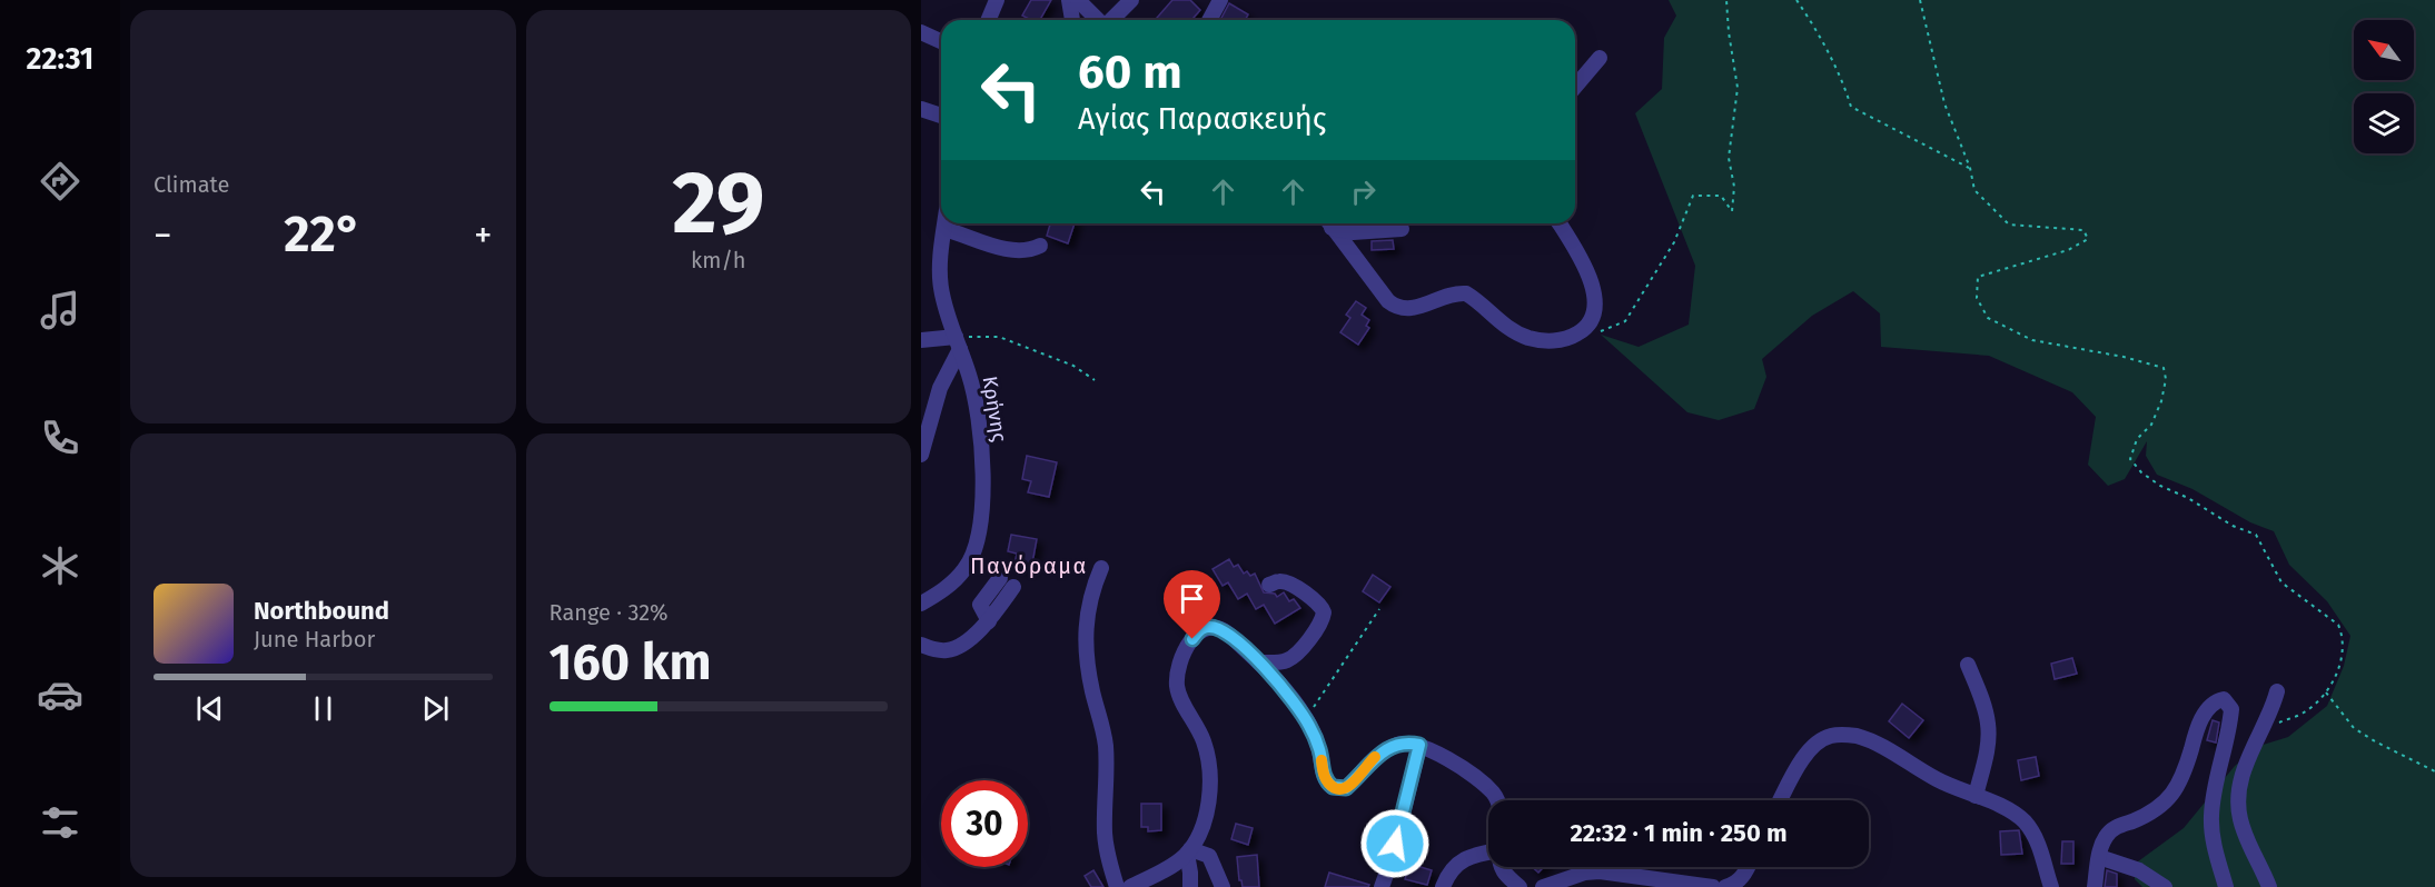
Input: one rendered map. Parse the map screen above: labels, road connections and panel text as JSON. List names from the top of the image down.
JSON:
{
  "streets": {
    "street": ["Κρήνης"]
  },
  "districts": ["Πανόραμα"],
  "north": "top left",
  "page": {
    "tabs": "22:31",
    "tile": [
      "Climate",
      ["29", "km/h"],
      ["Range · 32%", "160 km"]
    ],
    "turn": ["60 m", "Αγίας Παρασκευής"],
    "heat": ["−", "22°", "+"],
    "song": ["Northbound", "June Harbor"],
    "limit": "30",
    "trip": "22:32 · 1 min · 250 m"
  }
}
